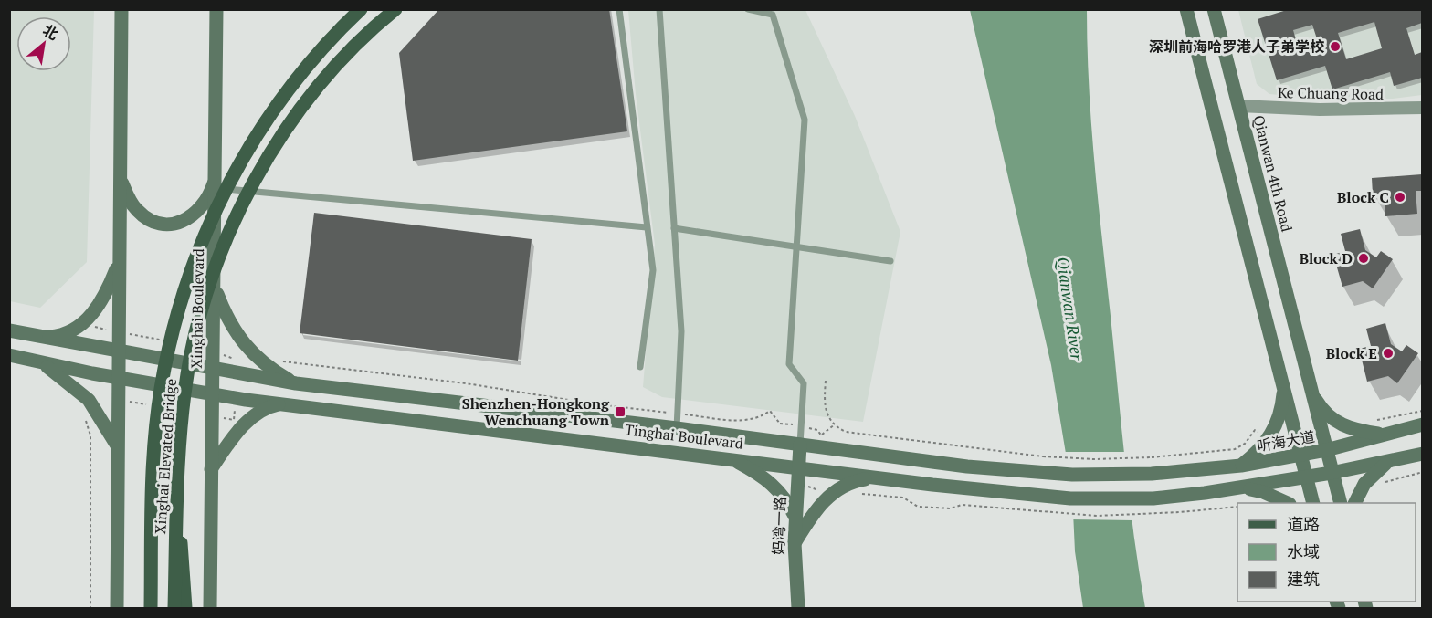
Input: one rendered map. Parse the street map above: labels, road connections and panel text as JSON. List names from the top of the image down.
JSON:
{
  "streets": {
    "main road": ["Xinghai Elevated Bridge"],
    "street": [
      "Ke Chuang Road",
      "Qianwan 4th Road",
      "Xinghai Boulevard",
      "Tinghai Boulevard",
      "听海大道",
      "妈湾一路"
    ]
  },
  "crossings": [
    ["Ke Chuang Road", "Qianwan 4th Road"],
    ["Qianwan 4th Road", "听海大道"],
    ["Xinghai Boulevard", "Tinghai Boulevard"],
    ["Tinghai Boulevard", "听海大道"],
    ["Tinghai Boulevard", "妈湾一路"]
  ],
  "water": ["Qianwan River"],
  "places": {
    "other": [
      "深圳前海哈罗港人子弟学校",
      "Block C",
      "Block D",
      "Block E"
    ],
    "transit": ["Shenzhen-Hongkong Wenchuang Town"]
  },
  "legend": ["道路", "水域", "建筑"],
  "north": "top right"
}
